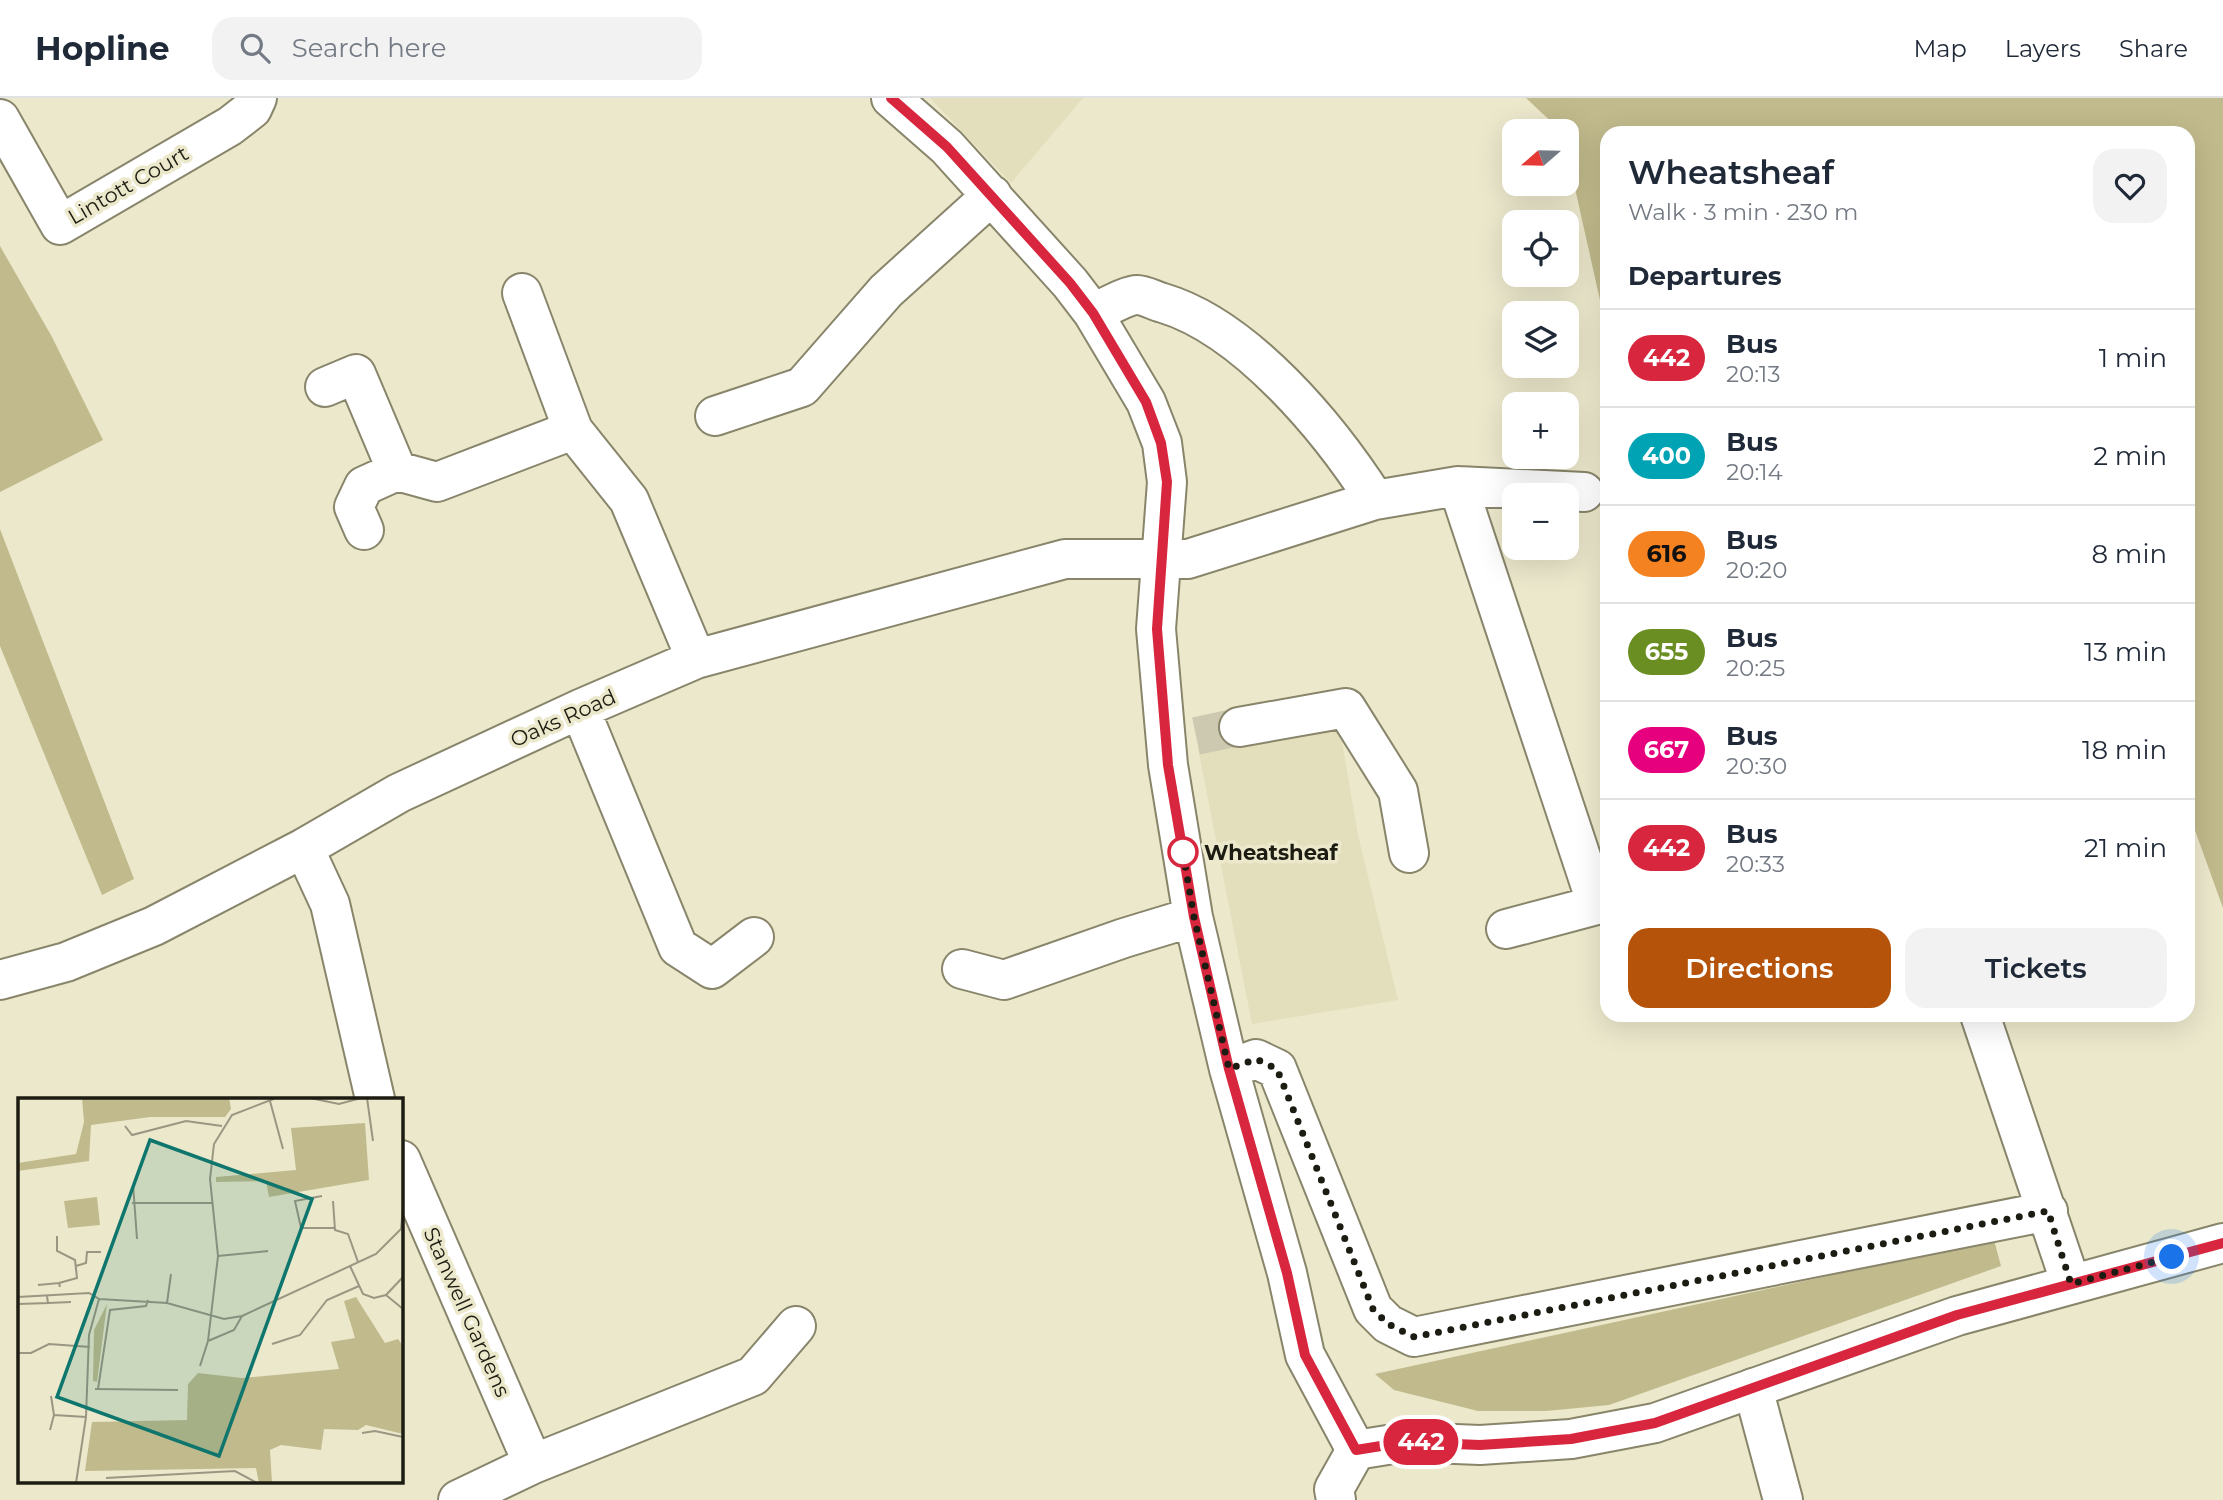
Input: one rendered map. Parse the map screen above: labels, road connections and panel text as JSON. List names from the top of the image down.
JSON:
{
  "streets": {
    "street": ["Lintott Court", "Oaks Road", "Stanwell Gardens"]
  },
  "places": ["Wheatsheaf"],
  "lines": ["bus line 442"],
  "north": "left",
  "page": {
    "header": "Hopline",
    "search": "Search here",
    "nav": ["Map", "Layers", "Share"],
    "on_map": "442",
    "map_buttons": ["+", "−"],
    "heading": [
      ["Wheatsheaf", "Walk · 3 min · 230 m"],
      "Departures"
    ],
    "list": [
      {
        "mark": "442",
        "name": "Bus",
        "note": "20:13",
        "value": "1 min"
      },
      {
        "mark": "400",
        "name": "Bus",
        "note": "20:14",
        "value": "2 min"
      },
      {
        "mark": "616",
        "name": "Bus",
        "note": "20:20",
        "value": "8 min"
      },
      {
        "mark": "655",
        "name": "Bus",
        "note": "20:25",
        "value": "13 min"
      },
      {
        "mark": "667",
        "name": "Bus",
        "note": "20:30",
        "value": "18 min"
      },
      {
        "mark": "442",
        "name": "Bus",
        "note": "20:33",
        "value": "21 min"
      }
    ],
    "buttons": ["Directions", "Tickets"]
  }
}
